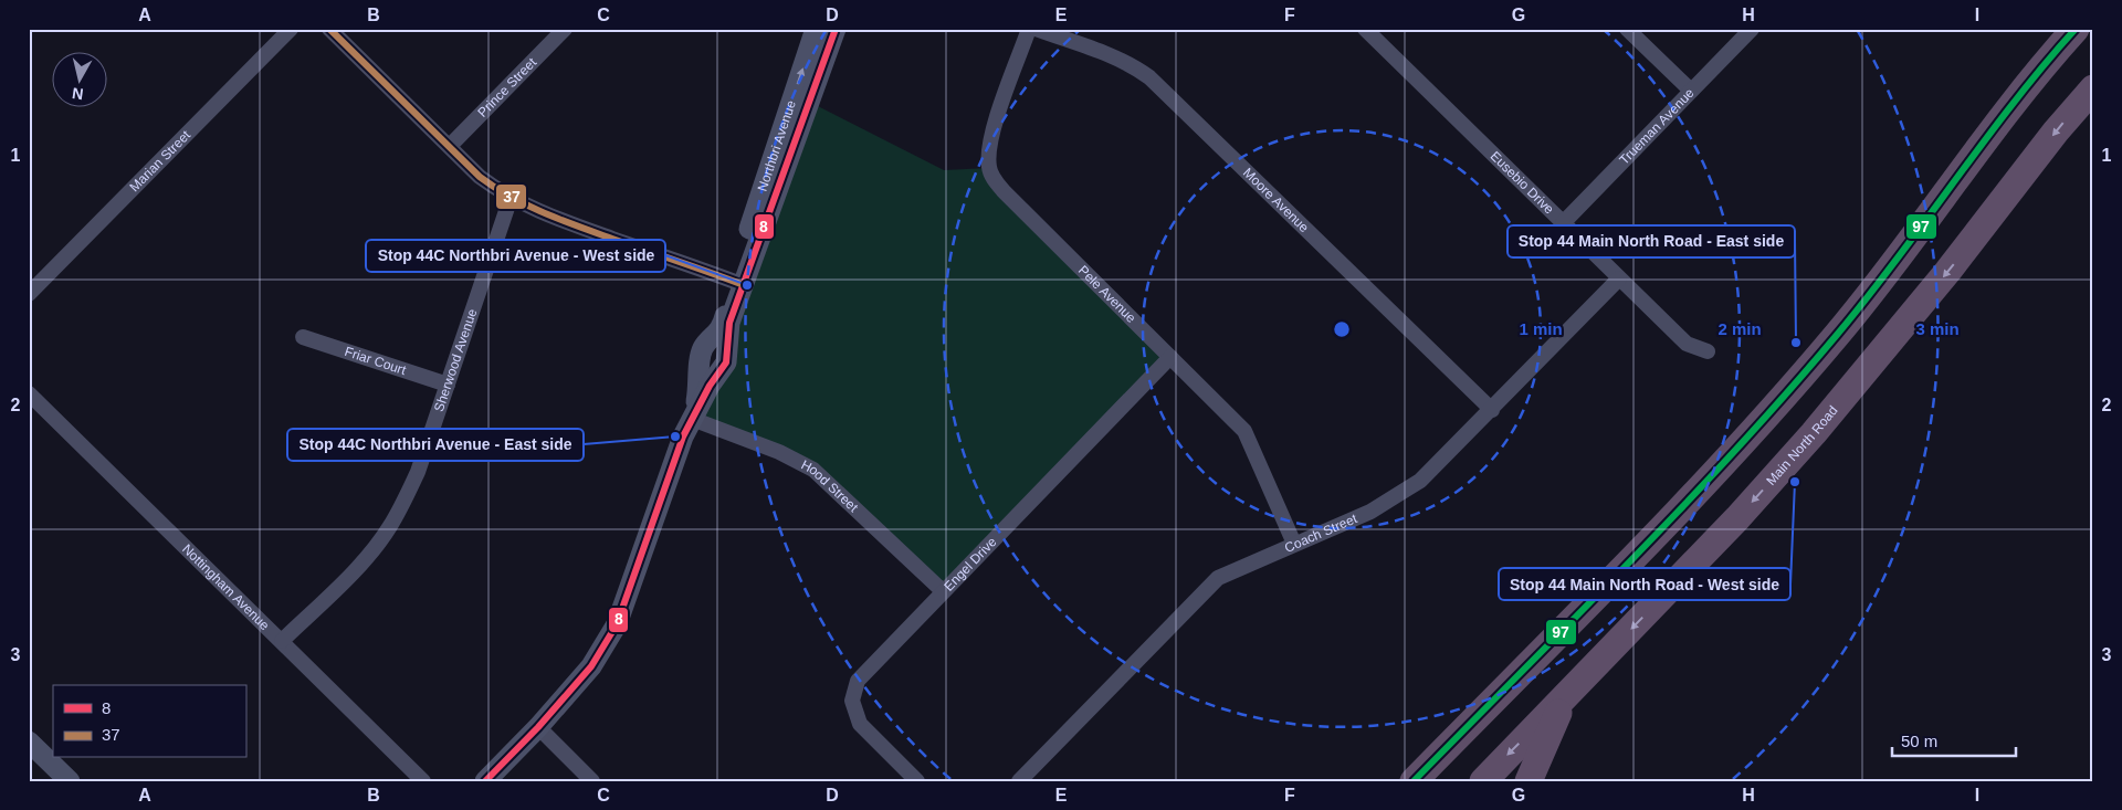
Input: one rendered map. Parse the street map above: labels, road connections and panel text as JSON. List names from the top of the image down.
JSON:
{
  "streets": {
    "highway": ["Main North Road"],
    "street": [
      "Prince Street",
      "Trueman Avenue",
      "Northbri Avenue",
      "Marian Street",
      "Eusebio Drive",
      "Moore Avenue",
      "Pele Avenue",
      "Friar Court",
      "Sherwood Avenue",
      "Hood Street",
      "Coach Street",
      "Engel Drive",
      "Nottingham Avenue"
    ]
  },
  "crossings": [
    ["Trueman Avenue", "Eusebio Drive"],
    ["Northbri Avenue", "Hood Street"],
    ["Eusebio Drive", "Coach Street"],
    ["Moore Avenue", "Coach Street"],
    ["Pele Avenue", "Coach Street"],
    ["Pele Avenue", "Engel Drive"],
    ["Friar Court", "Sherwood Avenue"],
    ["Sherwood Avenue", "Nottingham Avenue"],
    ["Hood Street", "Engel Drive"]
  ],
  "places": [
    "Stop 44C Northbri Avenue - West side",
    "Stop 44 Main North Road - East side",
    "Stop 44C Northbri Avenue - East side",
    "Stop 44 Main North Road - West side"
  ],
  "lines": ["transit line 8", "transit line 37", "transit line 97"],
  "legend": ["8", "37"],
  "scale_bar": "50 m",
  "north": "bottom",
  "grid": {
    "columns": [
      "A",
      "B",
      "C",
      "D",
      "E",
      "F",
      "G",
      "H",
      "I"
    ],
    "rows": ["1", "2", "3"]
  },
  "rings": ["1 min", "2 min", "3 min"]
}
